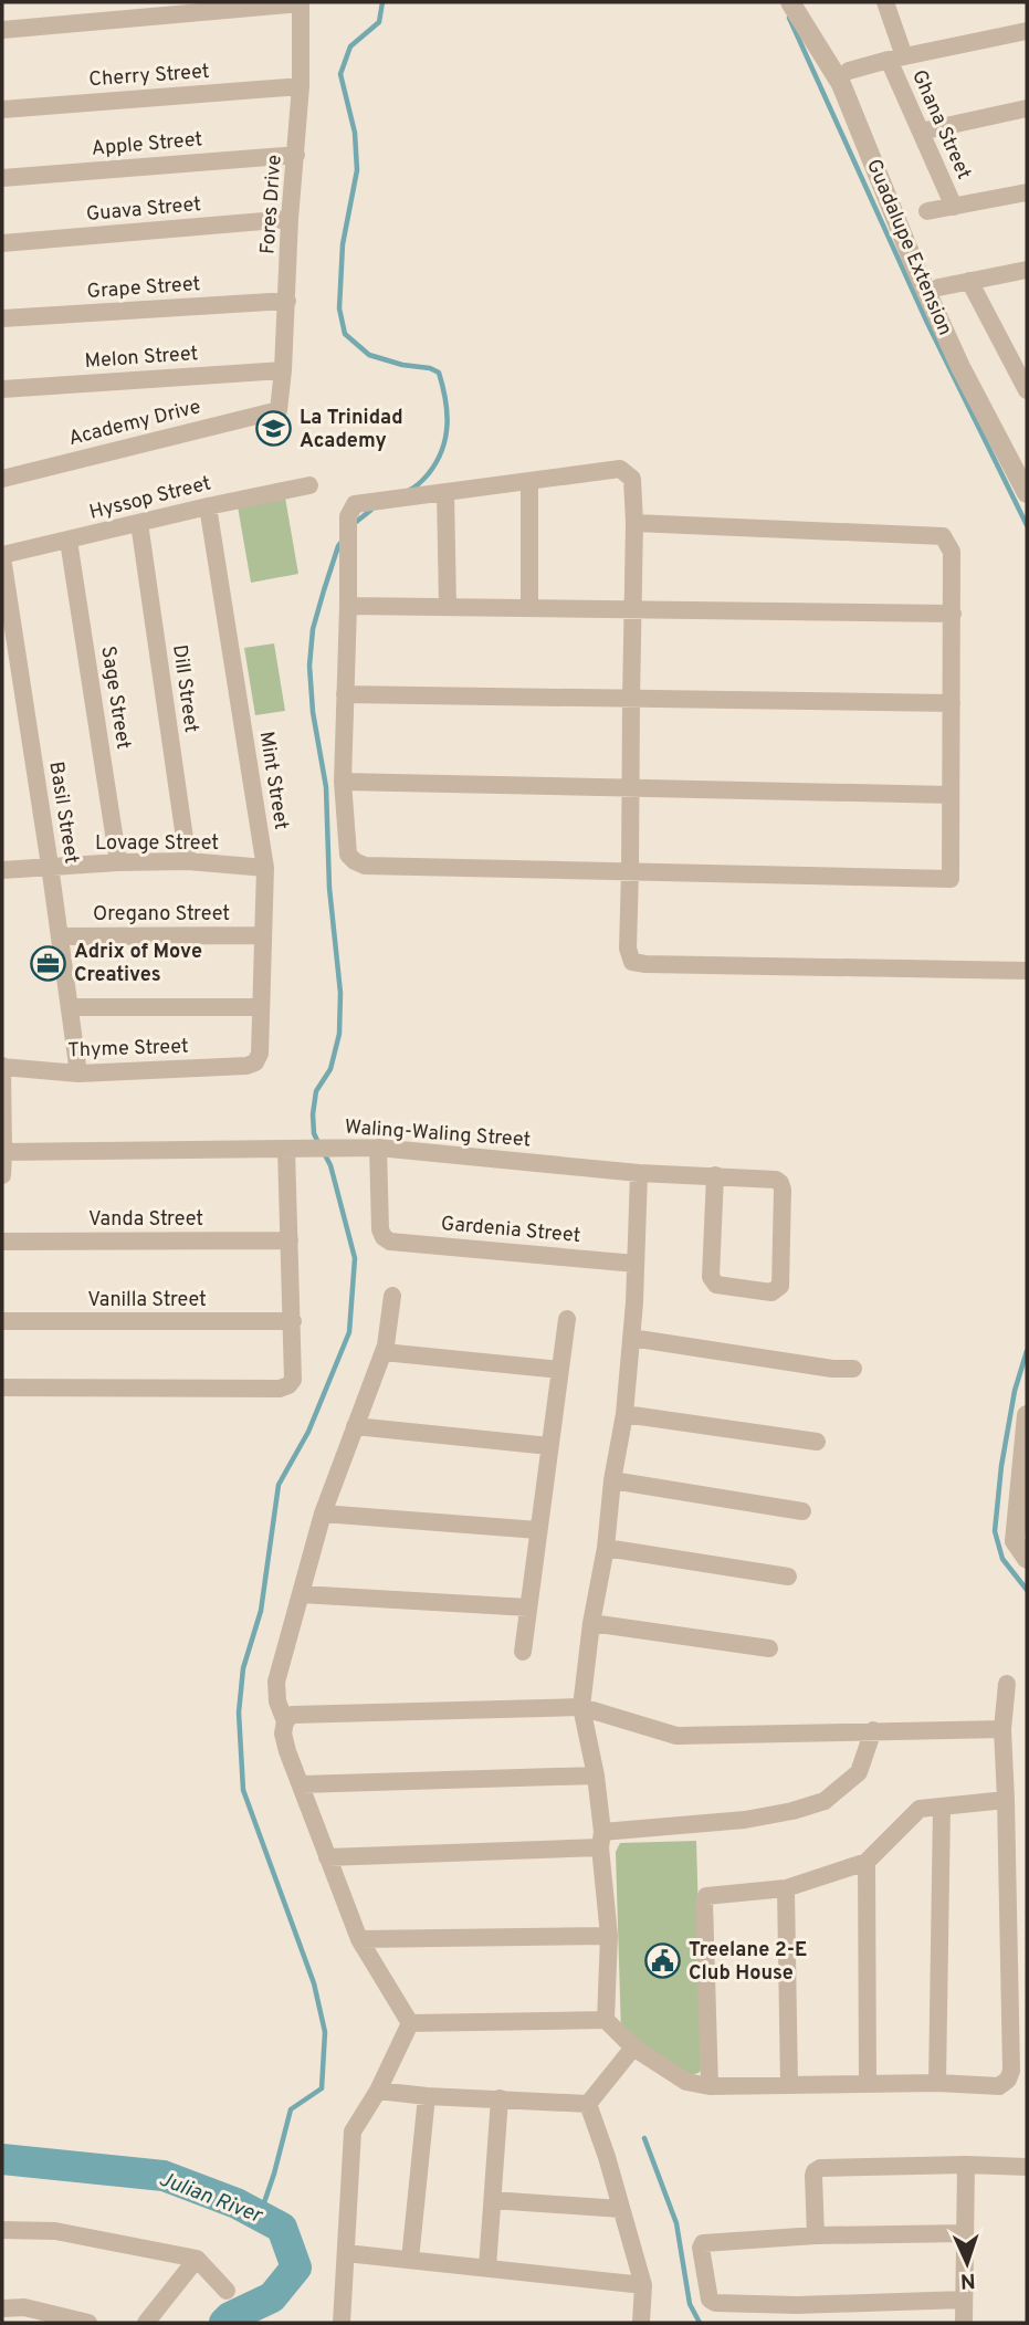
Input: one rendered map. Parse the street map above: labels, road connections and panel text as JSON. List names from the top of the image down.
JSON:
{
  "streets": {
    "street": [
      "Cherry Street",
      "Ghana Street",
      "Apple Street",
      "Fores Drive",
      "Guava Street",
      "Guadalupe Extension",
      "Grape Street",
      "Melon Street",
      "Academy Drive",
      "Hyssop Street",
      "Dill Street",
      "Sage Street",
      "Mint Street",
      "Basil Street",
      "Lovage Street",
      "Oregano Street",
      "Thyme Street",
      "Waling-Waling Street",
      "Vanda Street",
      "Gardenia Street",
      "Vanilla Street"
    ]
  },
  "crossings": [
    ["Cherry Street", "Fores Drive"],
    ["Apple Street", "Fores Drive"],
    ["Fores Drive", "Guava Street"],
    ["Fores Drive", "Grape Street"],
    ["Fores Drive", "Melon Street"],
    ["Fores Drive", "Academy Drive"],
    ["Hyssop Street", "Dill Street"],
    ["Hyssop Street", "Sage Street"],
    ["Hyssop Street", "Mint Street"],
    ["Hyssop Street", "Basil Street"],
    ["Dill Street", "Lovage Street"],
    ["Sage Street", "Lovage Street"],
    ["Mint Street", "Lovage Street"],
    ["Mint Street", "Oregano Street"],
    ["Mint Street", "Thyme Street"],
    ["Basil Street", "Lovage Street"],
    ["Basil Street", "Oregano Street"],
    ["Basil Street", "Thyme Street"],
    ["Waling-Waling Street", "Gardenia Street"]
  ],
  "water": ["Julian River"],
  "places": {
    "school or university": ["La Trinidad Academy"],
    "office": ["Adrix of Move Creatives"],
    "public building": ["Treelane 2-E Club House"]
  },
  "north": "bottom"
}
